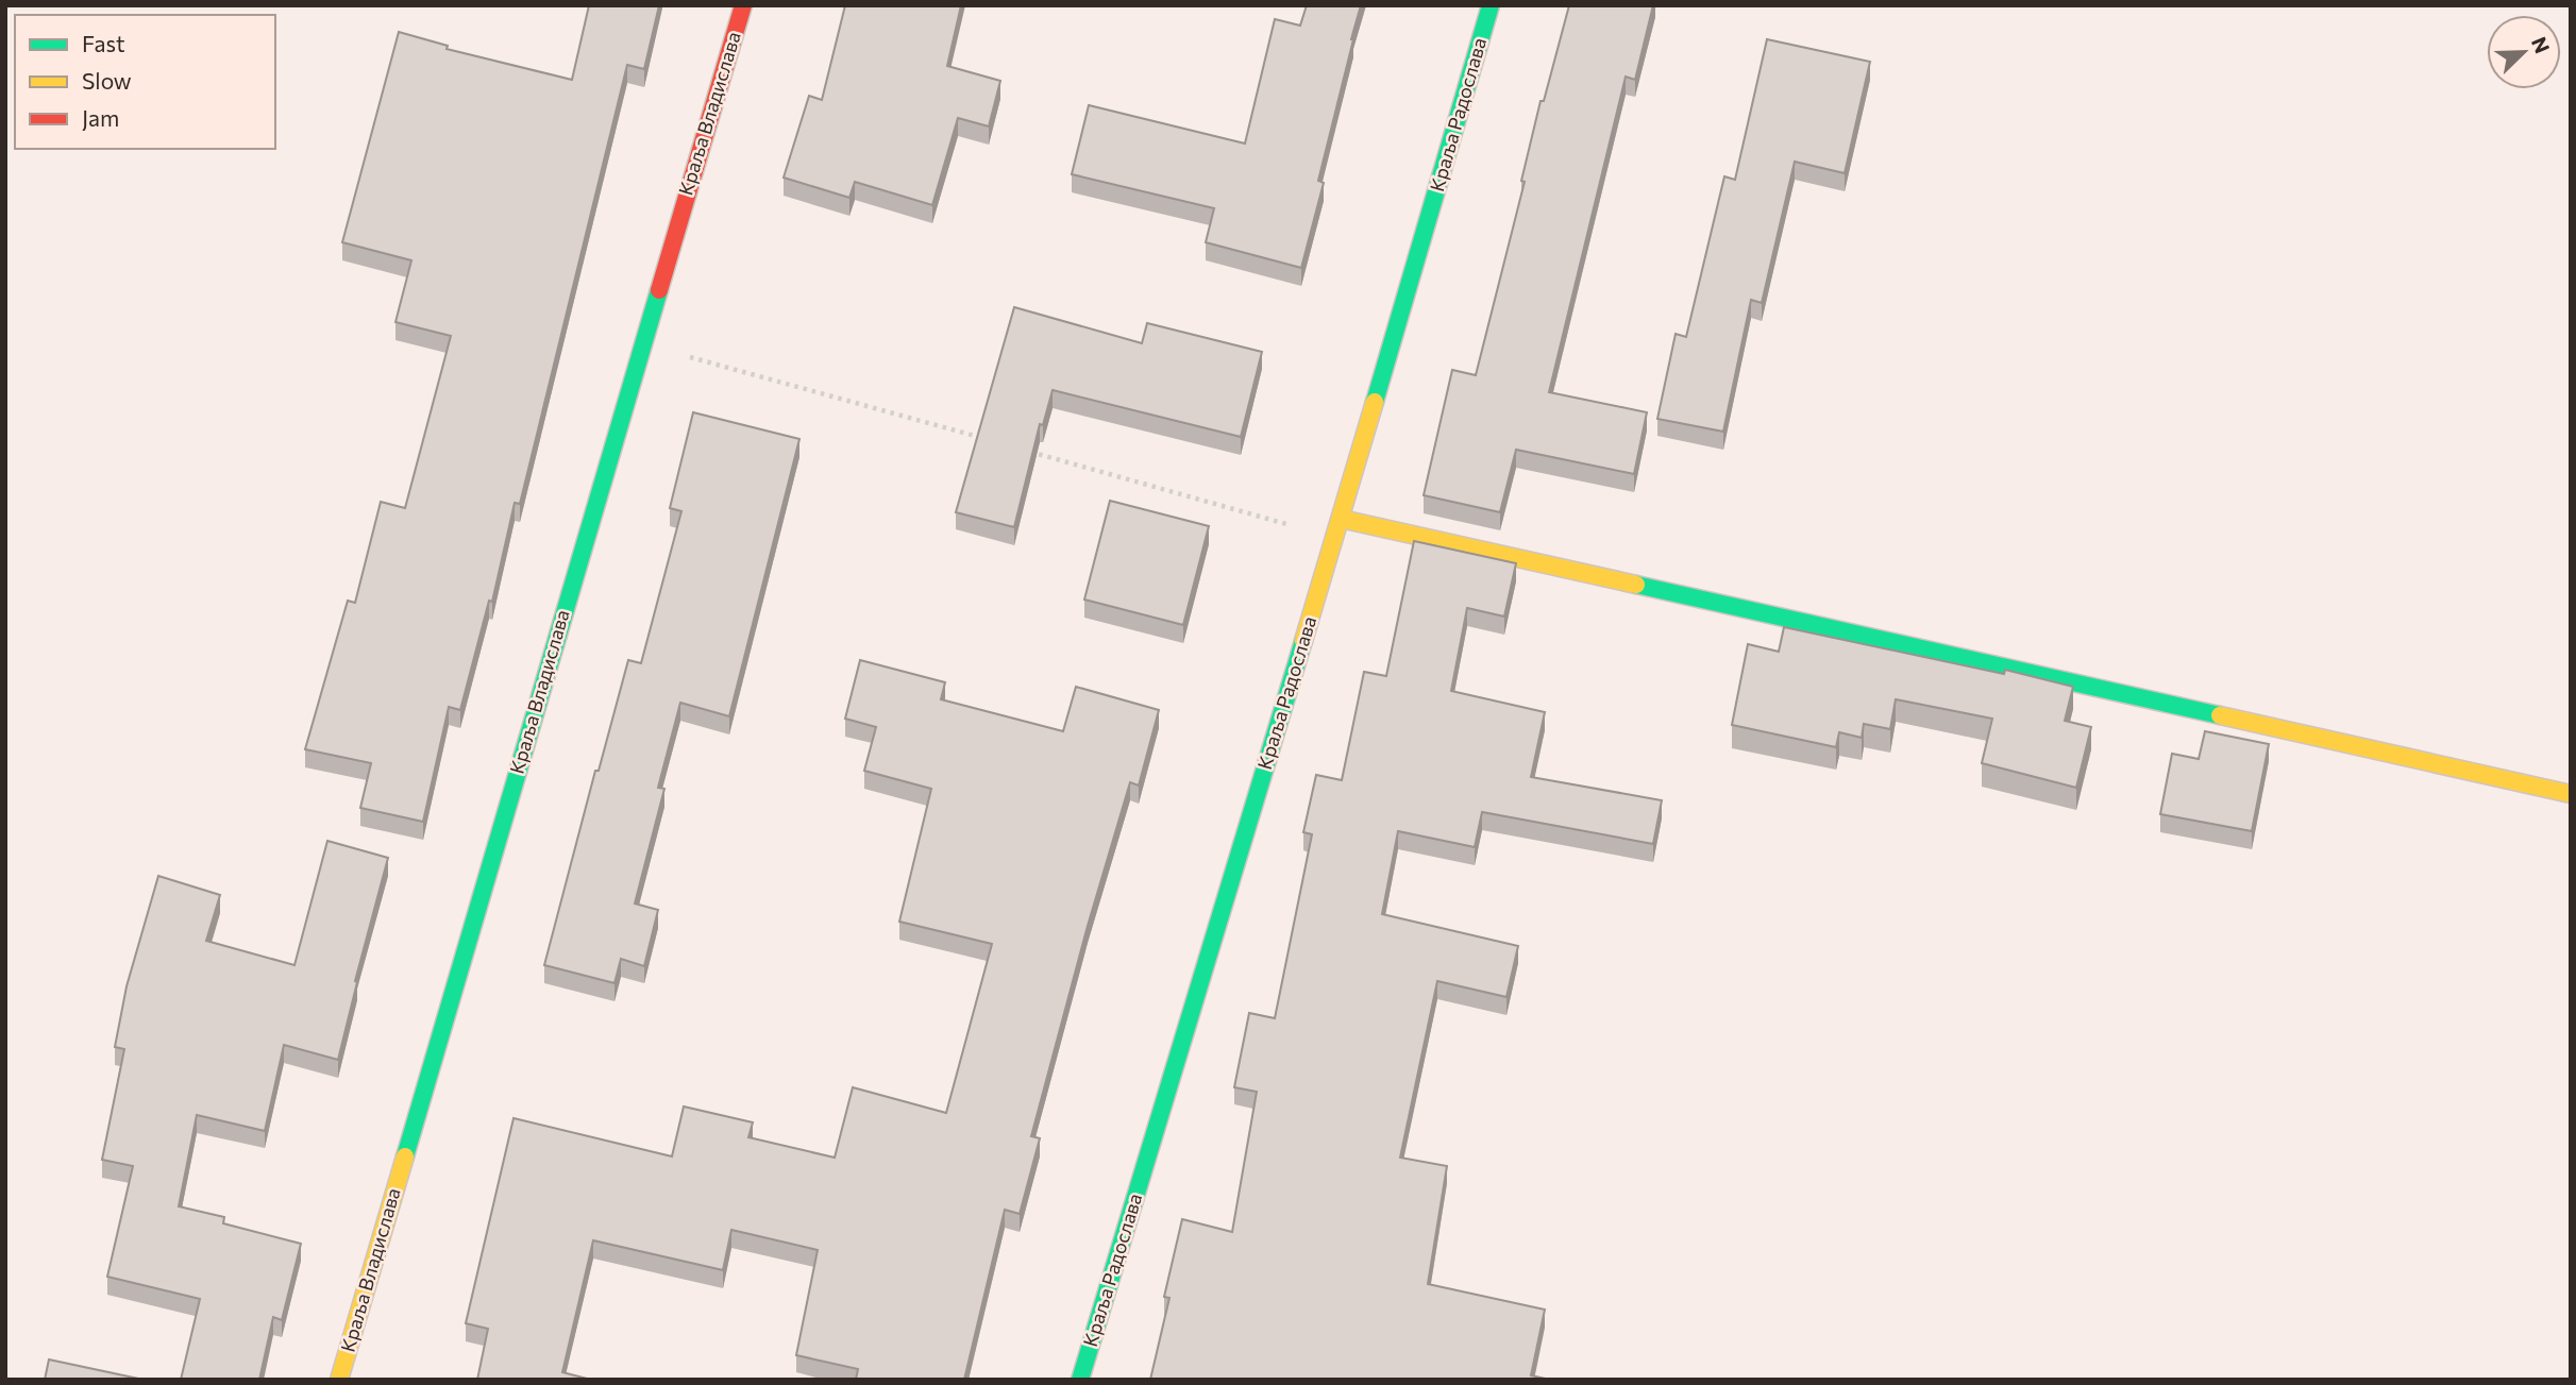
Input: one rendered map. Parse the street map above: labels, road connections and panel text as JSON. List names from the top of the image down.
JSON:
{
  "streets": {
    "street": ["Краља Владислава", "Краља Радослава"]
  },
  "legend": ["Fast", "Slow", "Jam"],
  "north": "top right"
}
